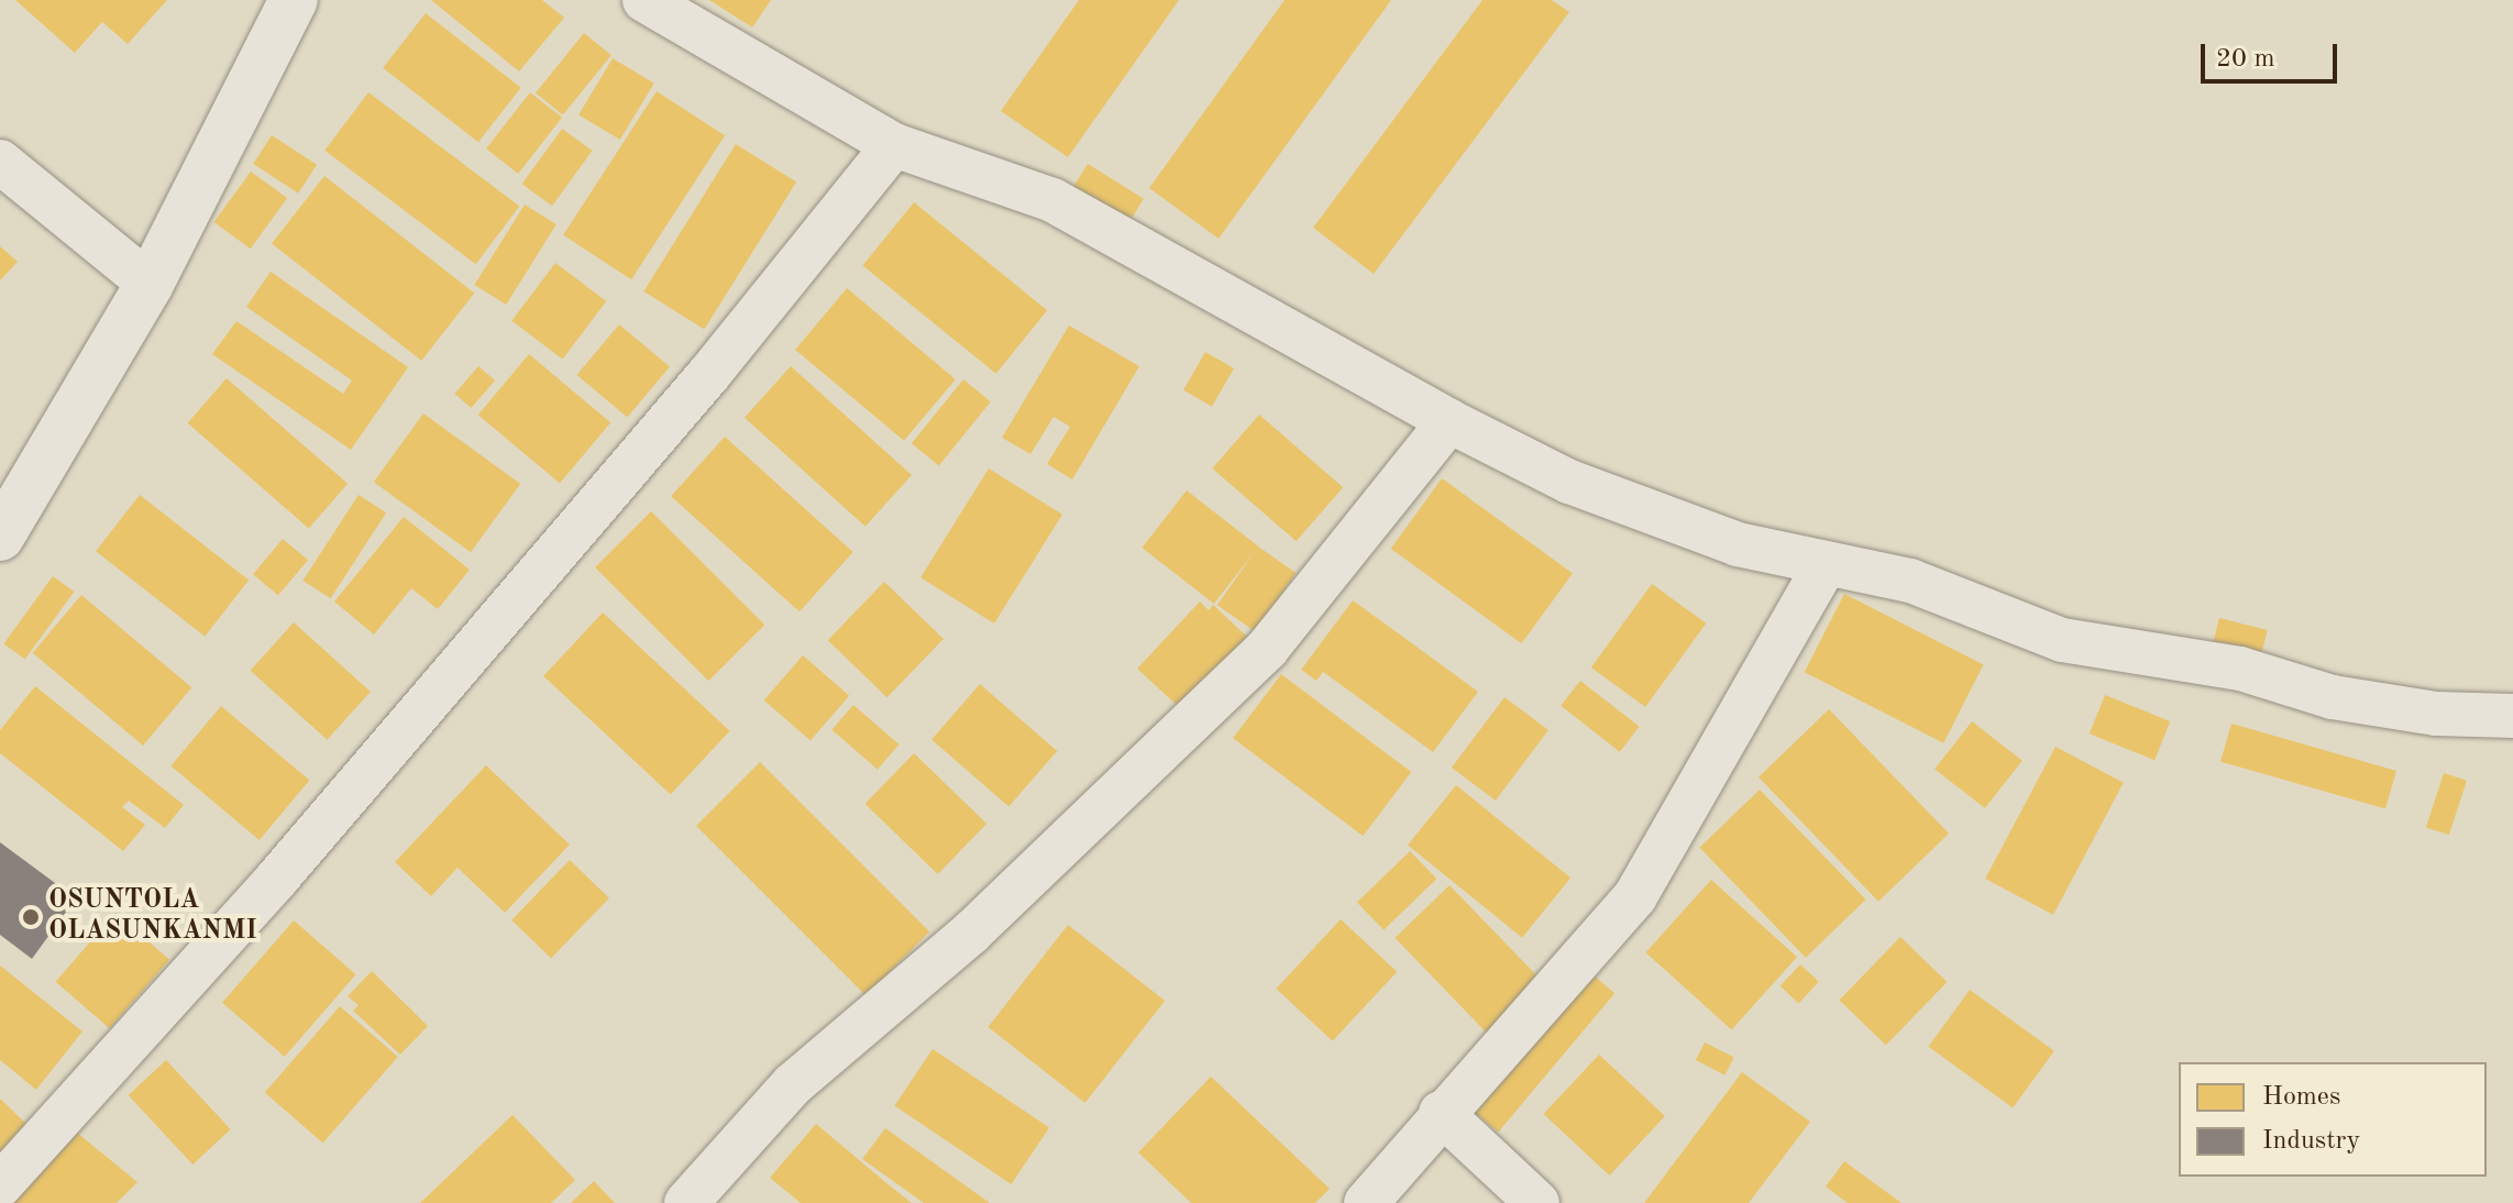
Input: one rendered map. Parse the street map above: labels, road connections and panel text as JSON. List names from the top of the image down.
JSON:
{
  "places": ["OSUNTOLA OLASUNKANMI"],
  "legend": ["Homes", "Industry"],
  "scale_bar": "20 m"
}
